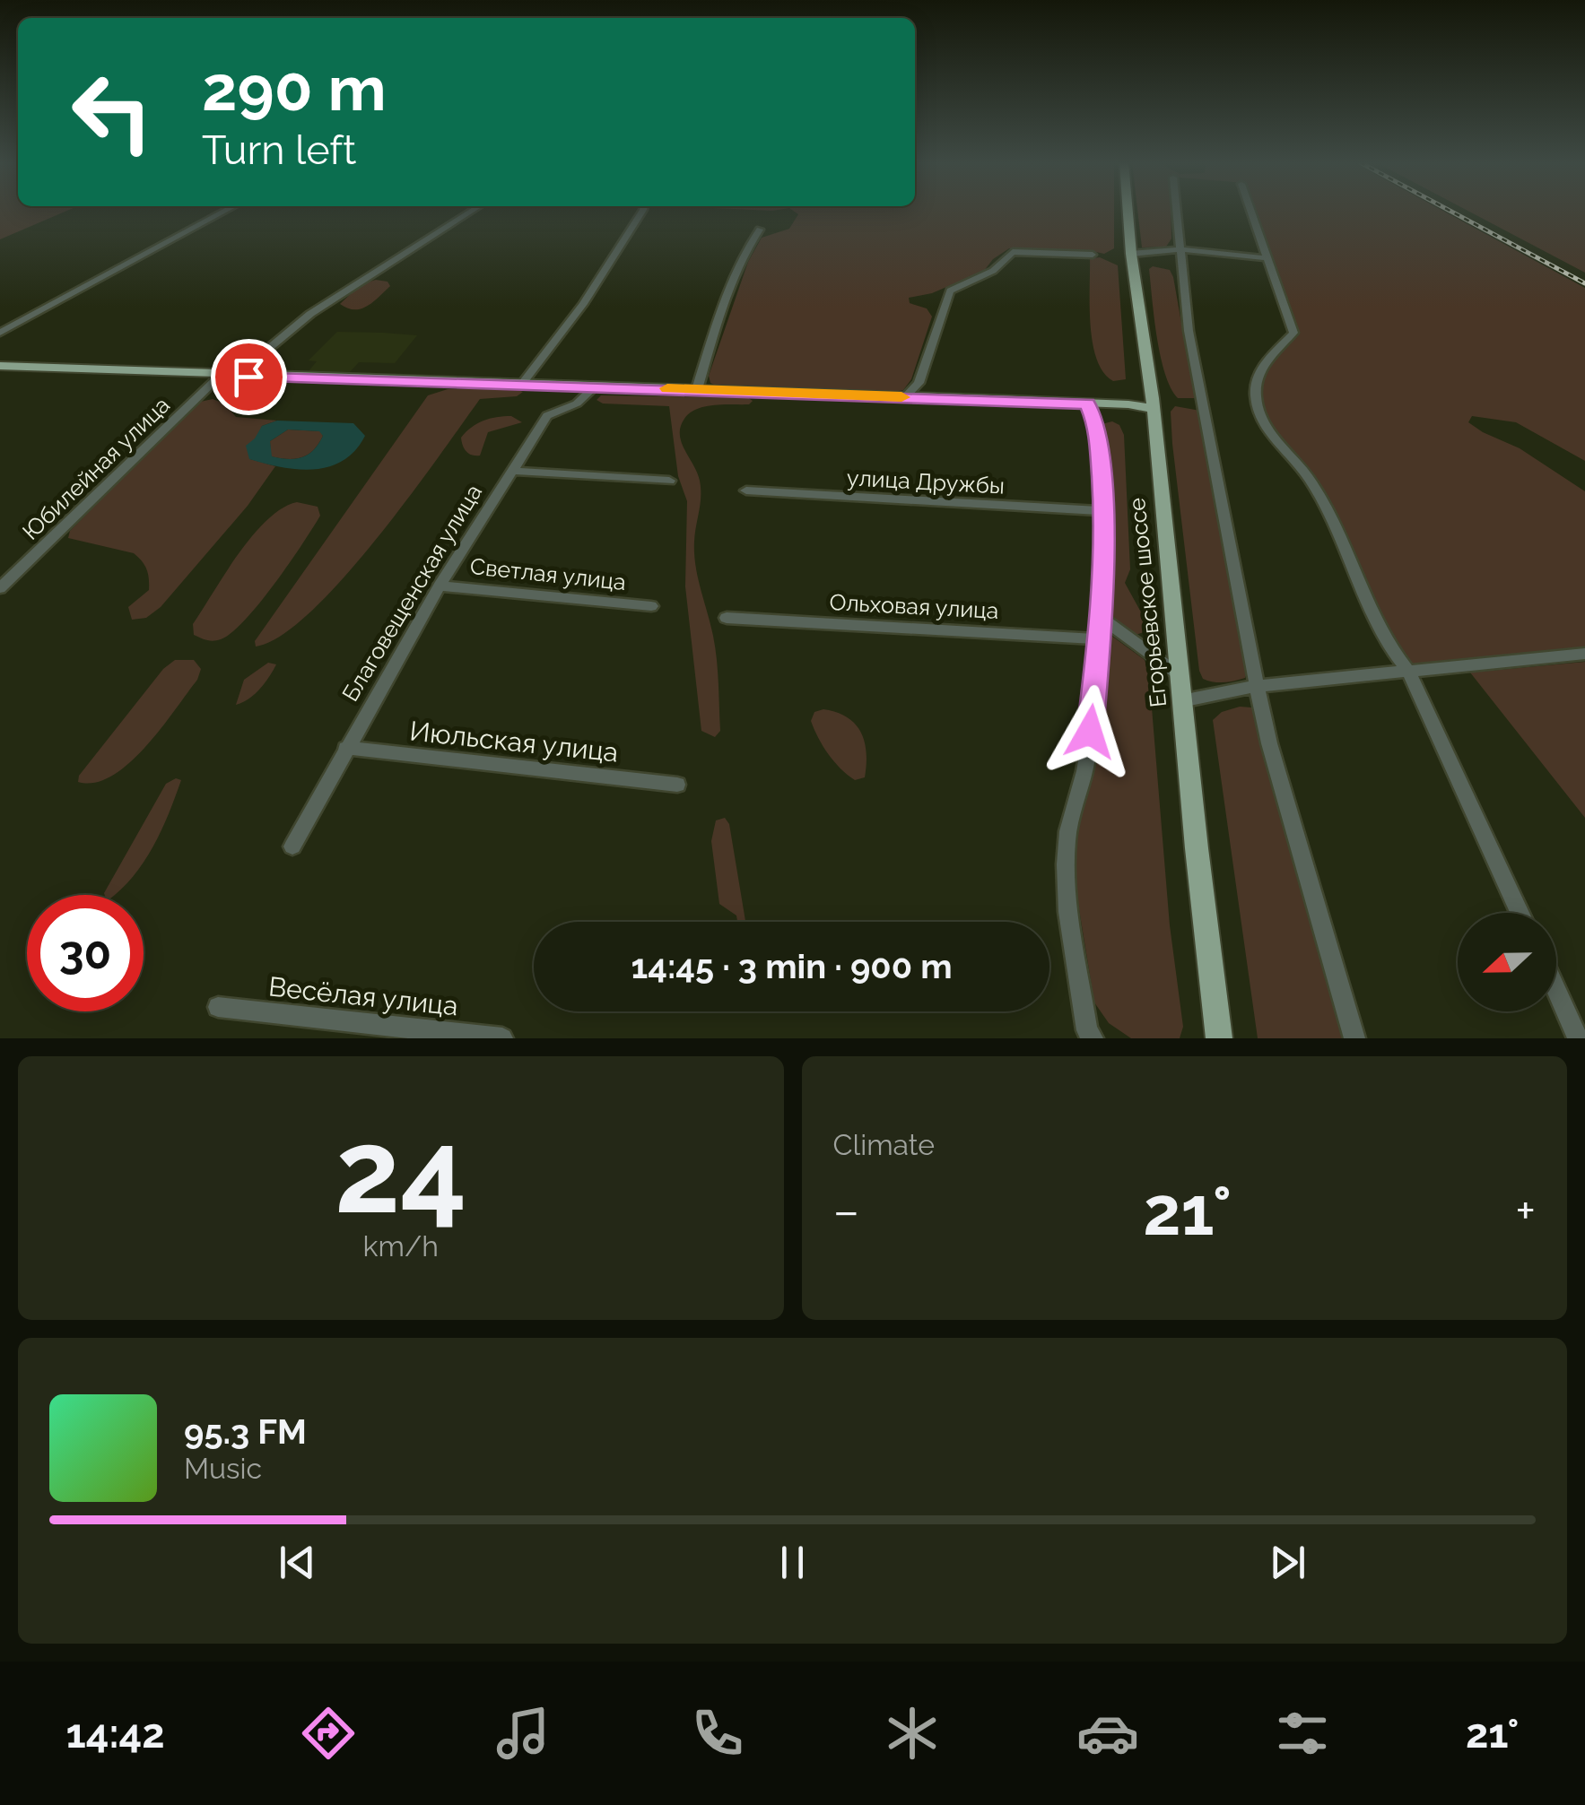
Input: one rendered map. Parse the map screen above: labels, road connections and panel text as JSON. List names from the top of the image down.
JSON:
{
  "streets": {
    "main road": ["Егорьевское шоссе"],
    "street": [
      "Юбилейная улица",
      "улица Дружбы",
      "Светлая улица",
      "Благовещенская улица",
      "Ольховая улица",
      "Июльская улица",
      "Весёлая улица"
    ]
  },
  "crossings": [
    ["Светлая улица", "Благовещенская улица"],
    ["Благовещенская улица", "Июльская улица"]
  ],
  "north": "left",
  "page": {
    "turn": ["290 m", "Turn left"],
    "limit": "30",
    "trip": "14:45 · 3 min · 900 m",
    "tile": [
      ["24", "km/h"],
      "Climate"
    ],
    "heat": ["−", "21°", "+"],
    "song": ["95.3 FM", "Music"],
    "tabs": ["14:42", "21°"]
  }
}
